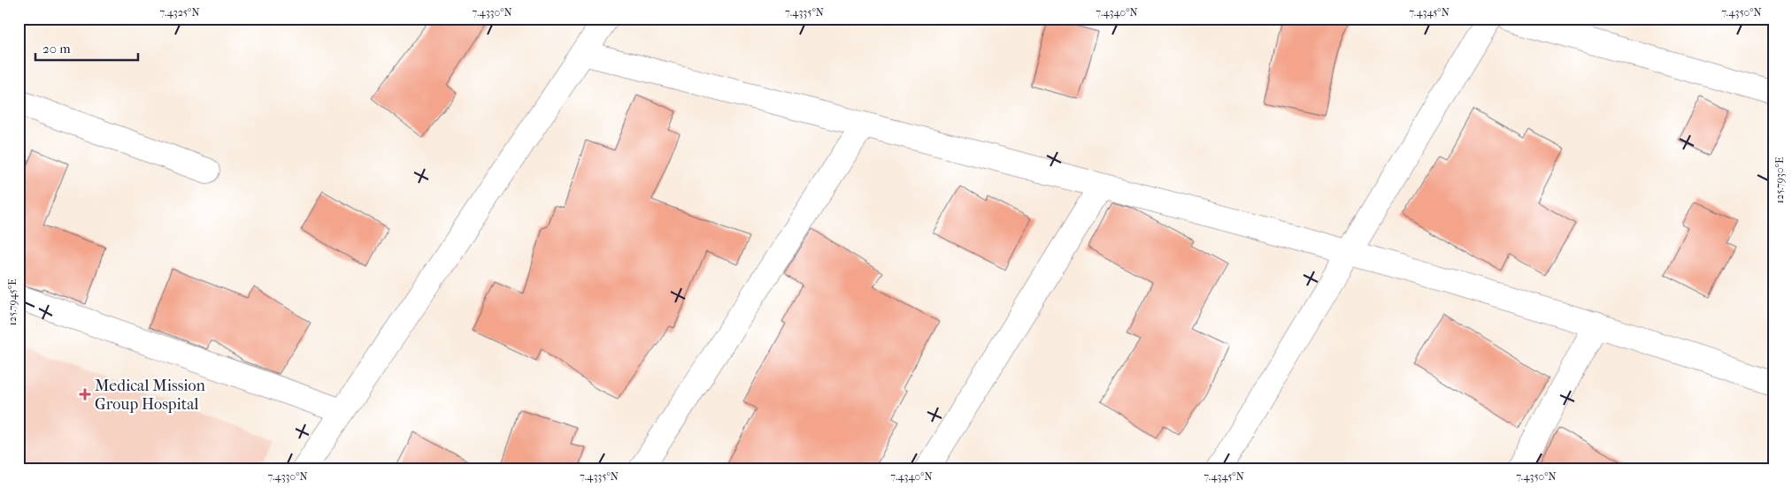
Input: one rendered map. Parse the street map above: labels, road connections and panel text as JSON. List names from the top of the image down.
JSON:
{
  "places": {
    "health": ["Medical Mission Group Hospital"]
  },
  "scale_bar": "20 m",
  "coordinates": [
    "7.4325°N",
    "7.4330°N",
    "7.4335°N",
    "7.4340°N",
    "7.4345°N",
    "7.4350°N",
    "125.7930°E",
    "125.7945°E"
  ]
}
